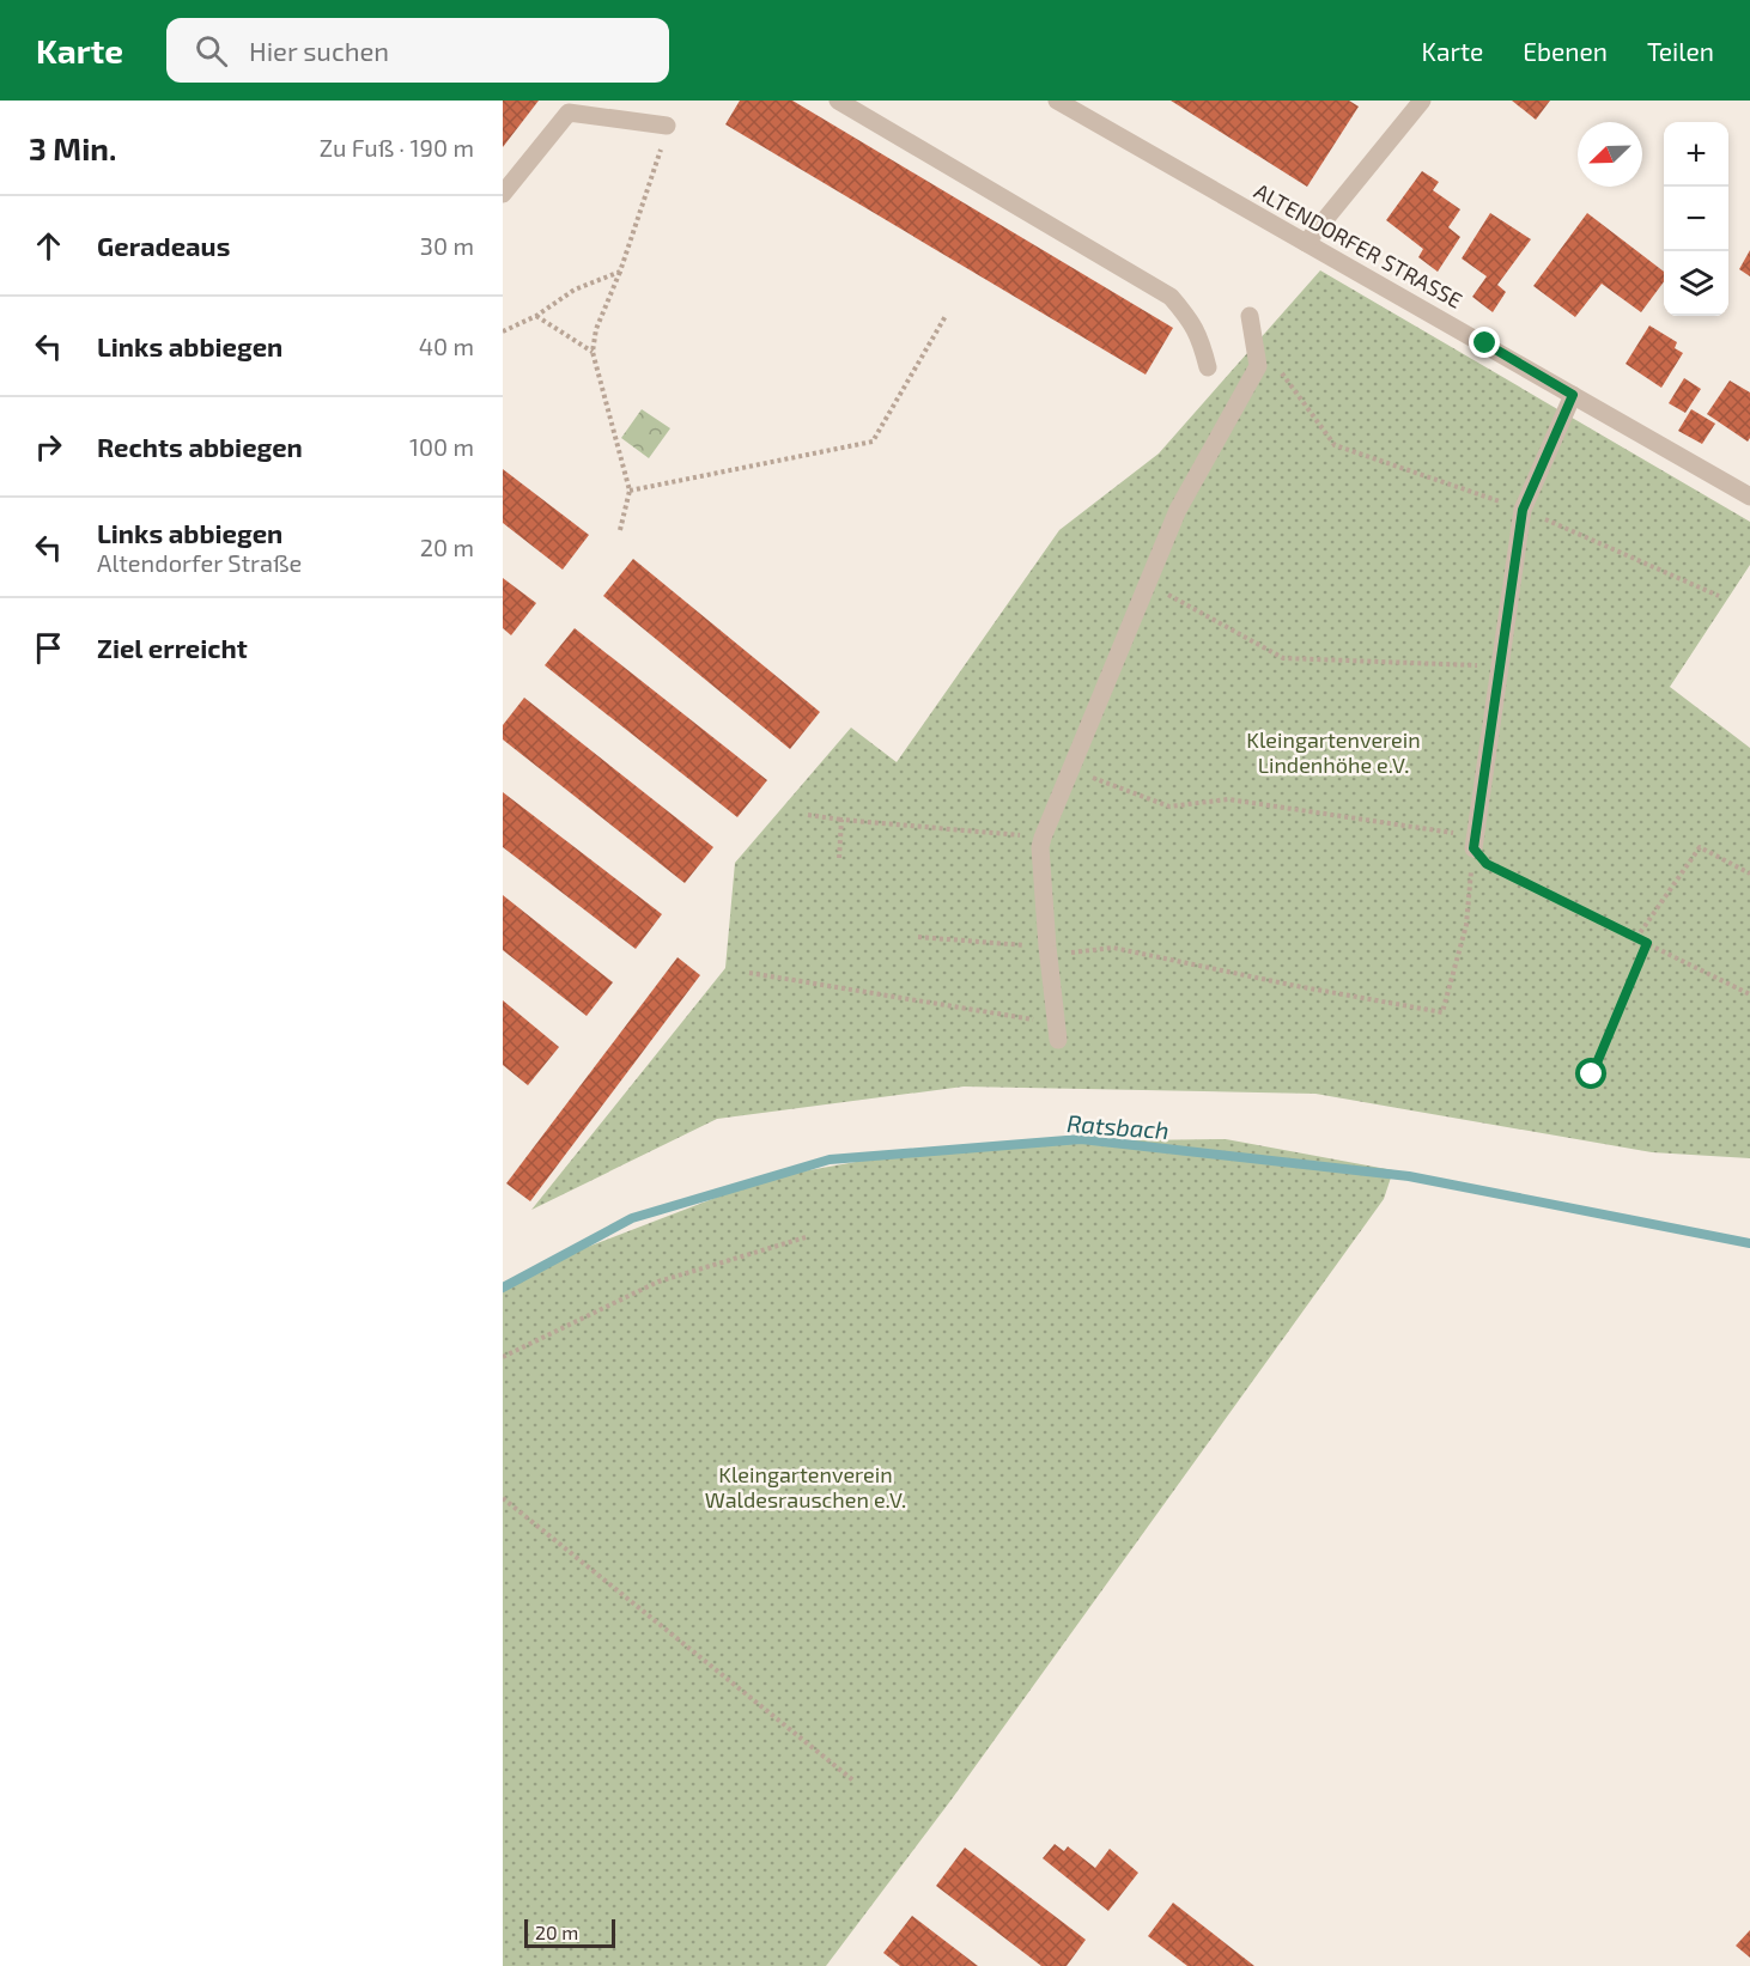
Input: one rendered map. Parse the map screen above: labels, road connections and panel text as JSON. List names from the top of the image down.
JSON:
{
  "streets": {
    "street": ["ALTENDORFER STRASSE"]
  },
  "water": ["Ratsbach"],
  "parks": ["Kleingartenverein Lindenhöhe e.V.", "Kleingartenverein Waldesrauschen e.V."],
  "scale_bar": "20 m",
  "north": "bottom left",
  "page": {
    "header": "Karte",
    "search": "Hier suchen",
    "nav": ["Karte", "Ebenen", "Teilen"],
    "heading": ["3 Min.", "Zu Fuß · 190 m"],
    "map_buttons": ["+", "−"],
    "list": [
      ["Geradeaus", "30 m"],
      ["Links abbiegen", "40 m"],
      ["Rechts abbiegen", "100 m"],
      ["Links abbiegen", "Altendorfer Straße", "20 m"],
      "Ziel erreicht"
    ],
    "scale": "20 m"
  }
}
